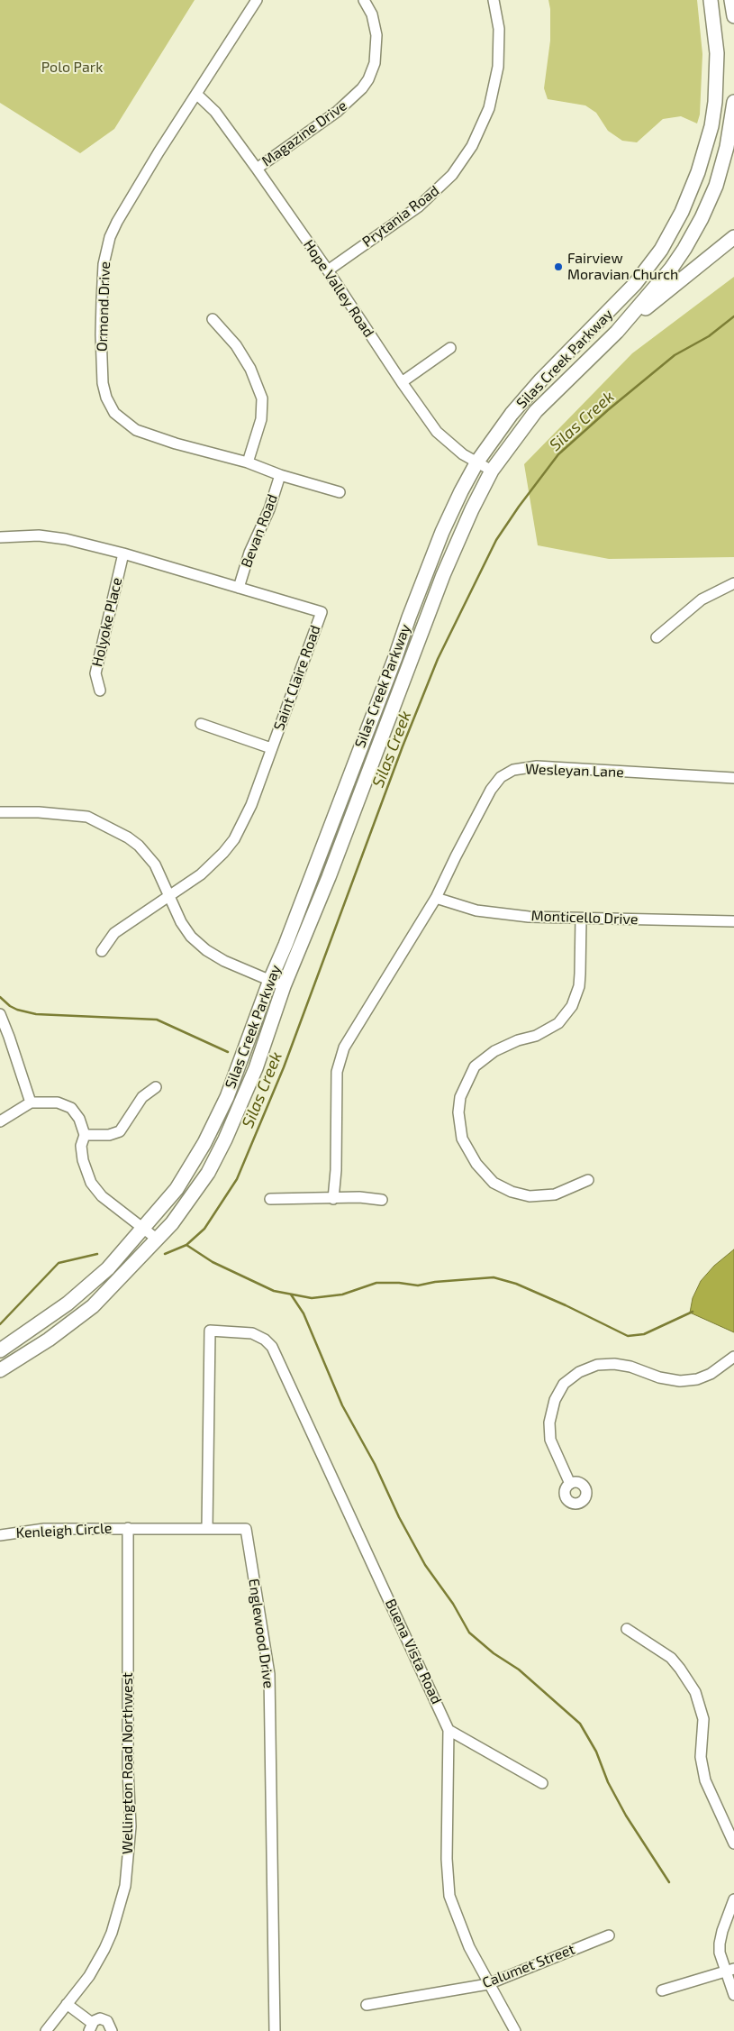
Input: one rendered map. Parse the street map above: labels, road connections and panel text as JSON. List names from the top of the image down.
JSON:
{
  "streets": {
    "main road": ["Silas Creek Parkway"],
    "street": [
      "Magazine Drive",
      "Prytania Road",
      "Hope Valley Road",
      "Ormond Drive",
      "Bevan Road",
      "Holyoke Place",
      "Saint Claire Road",
      "Wesleyan Lane",
      "Monticello Drive",
      "Kenleigh Circle",
      "Englewood Drive",
      "Buena Vista Road",
      "Wellington Road Northwest",
      "Calumet Street"
    ]
  },
  "crossings": [
    ["Magazine Drive", "Hope Valley Road"],
    ["Prytania Road", "Hope Valley Road"],
    ["Hope Valley Road", "Ormond Drive"],
    ["Hope Valley Road", "Silas Creek Parkway"],
    ["Ormond Drive", "Bevan Road"],
    ["Bevan Road", "Saint Claire Road"],
    ["Holyoke Place", "Saint Claire Road"],
    ["Wesleyan Lane", "Monticello Drive"],
    ["Kenleigh Circle", "Englewood Drive"],
    ["Kenleigh Circle", "Buena Vista Road"],
    ["Kenleigh Circle", "Wellington Road Northwest"],
    ["Englewood Drive", "Buena Vista Road"],
    ["Buena Vista Road", "Calumet Street"]
  ],
  "water": ["Silas Creek"],
  "parks": ["Polo Park"],
  "places": ["Fairview Moravian Church"]
}
